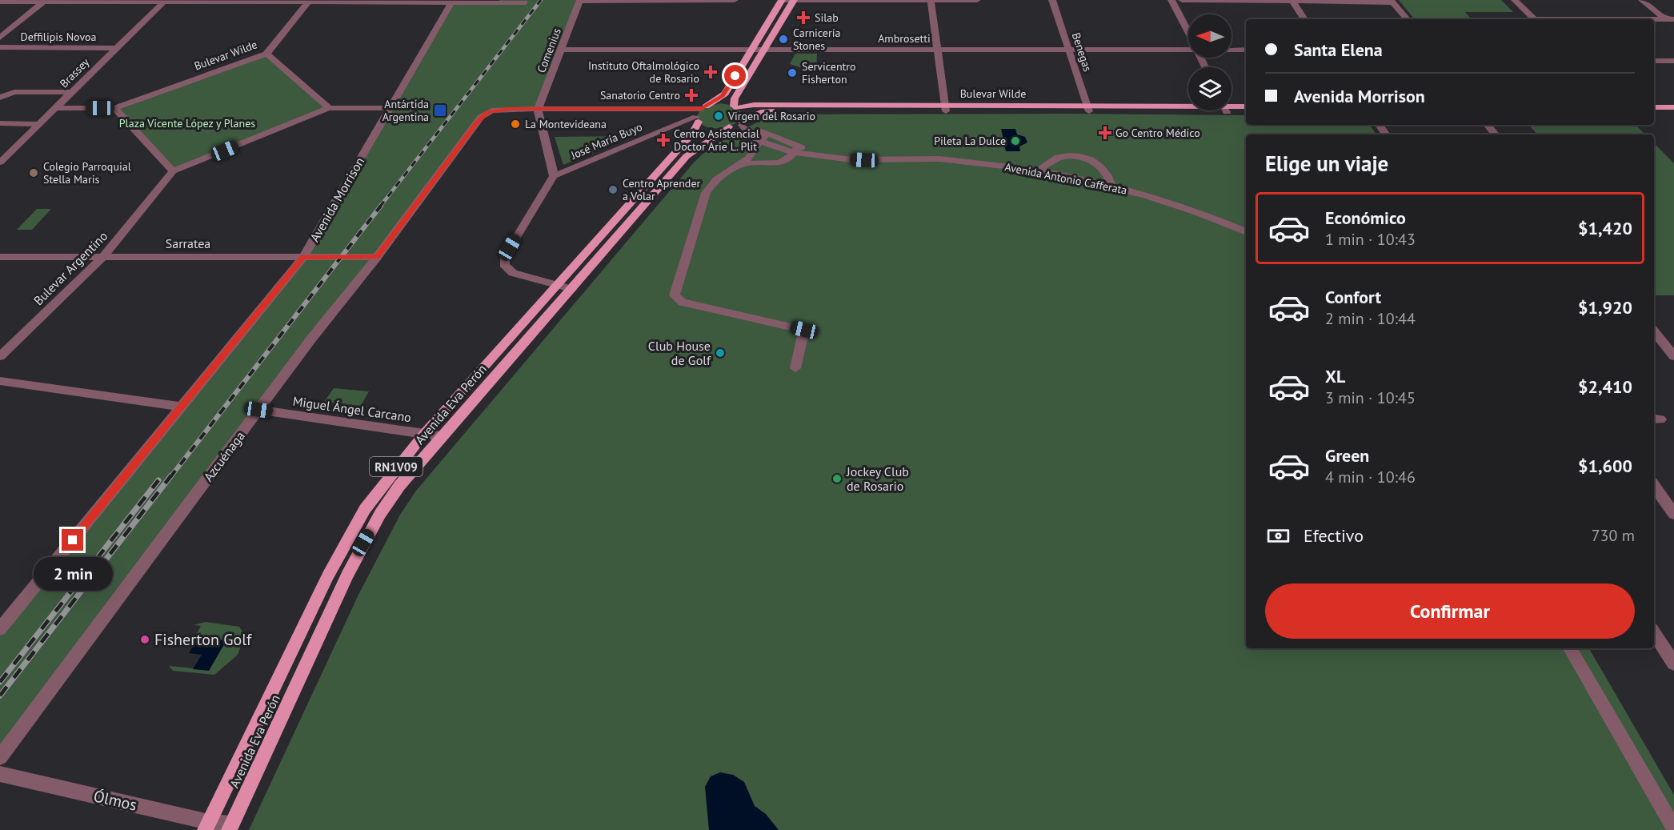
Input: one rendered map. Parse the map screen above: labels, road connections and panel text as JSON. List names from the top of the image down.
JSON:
{
  "streets": {
    "main road": ["Bulevar Wilde", "Avenida Eva Perón", "RN1V09"],
    "street": [
      "Deffilipis Novoa",
      "Ambrosetti",
      "Comenius",
      "Benegas",
      "Brassey",
      "José María Buyo",
      "Avenida Antonio Cafferata",
      "Avenida Morrison",
      "Sarratea",
      "Bulevar Argentino",
      "Miguel Ángel Carcano",
      "Azcuénaga",
      "Ólmos"
    ]
  },
  "crossings": [
    ["Deffilipis Novoa", "Brassey"],
    ["Ambrosetti", "Comenius"],
    ["Ambrosetti", "Benegas"],
    ["Ambrosetti", "Avenida Eva Perón"],
    ["Comenius", "Azcuénaga"],
    ["Benegas", "Bulevar Wilde"],
    ["Bulevar Wilde", "Brassey"],
    ["Bulevar Wilde", "José María Buyo"],
    ["Bulevar Wilde", "Avenida Antonio Cafferata"],
    ["Bulevar Wilde", "Avenida Eva Perón"],
    ["José María Buyo", "Avenida Eva Perón"],
    ["Avenida Antonio Cafferata", "Avenida Eva Perón"],
    ["Avenida Morrison", "Sarratea"],
    ["Sarratea", "Bulevar Argentino"],
    ["Sarratea", "Azcuénaga"],
    ["Avenida Eva Perón", "Miguel Ángel Carcano"],
    ["Avenida Eva Perón", "Ólmos"],
    ["Miguel Ángel Carcano", "Azcuénaga"]
  ],
  "parks": ["Plaza Vicente López y Planes"],
  "places": {
    "health": [
      "Silab",
      "Instituto Oftalmológico de Rosario",
      "Sanatorio Centro",
      "Go Centro Médico",
      "Centro Asistencial Doctor Arie L. Plit"
    ],
    "other": [
      "Carnicería Stones",
      "Servicentro Fisherton",
      "Virgen del Rosario",
      "La Montevideana",
      "Pileta La Dulce",
      "Colegio Parroquial Stella Maris",
      "Centro Aprender a Volar",
      "Club House de Golf",
      "Jockey Club de Rosario",
      "Fisherton Golf"
    ],
    "transit": ["Antártida Argentina"]
  },
  "north": "left",
  "page": {
    "banner": ["Santa Elena", "Avenida Morrison"],
    "heading": "Elige un viaje",
    "list": [
      {
        "name": "Económico",
        "note": "1 min · 10:43",
        "value": "$1,420"
      },
      {
        "name": "Confort",
        "note": "2 min · 10:44",
        "value": "$1,920"
      },
      {
        "name": "XL",
        "note": "3 min · 10:45",
        "value": "$2,410"
      },
      {
        "name": "Green",
        "note": "4 min · 10:46",
        "value": "$1,600"
      }
    ],
    "pay": ["Efectivo", "730 m"],
    "bubble": "2 min",
    "buttons": "Confirmar"
  }
}
